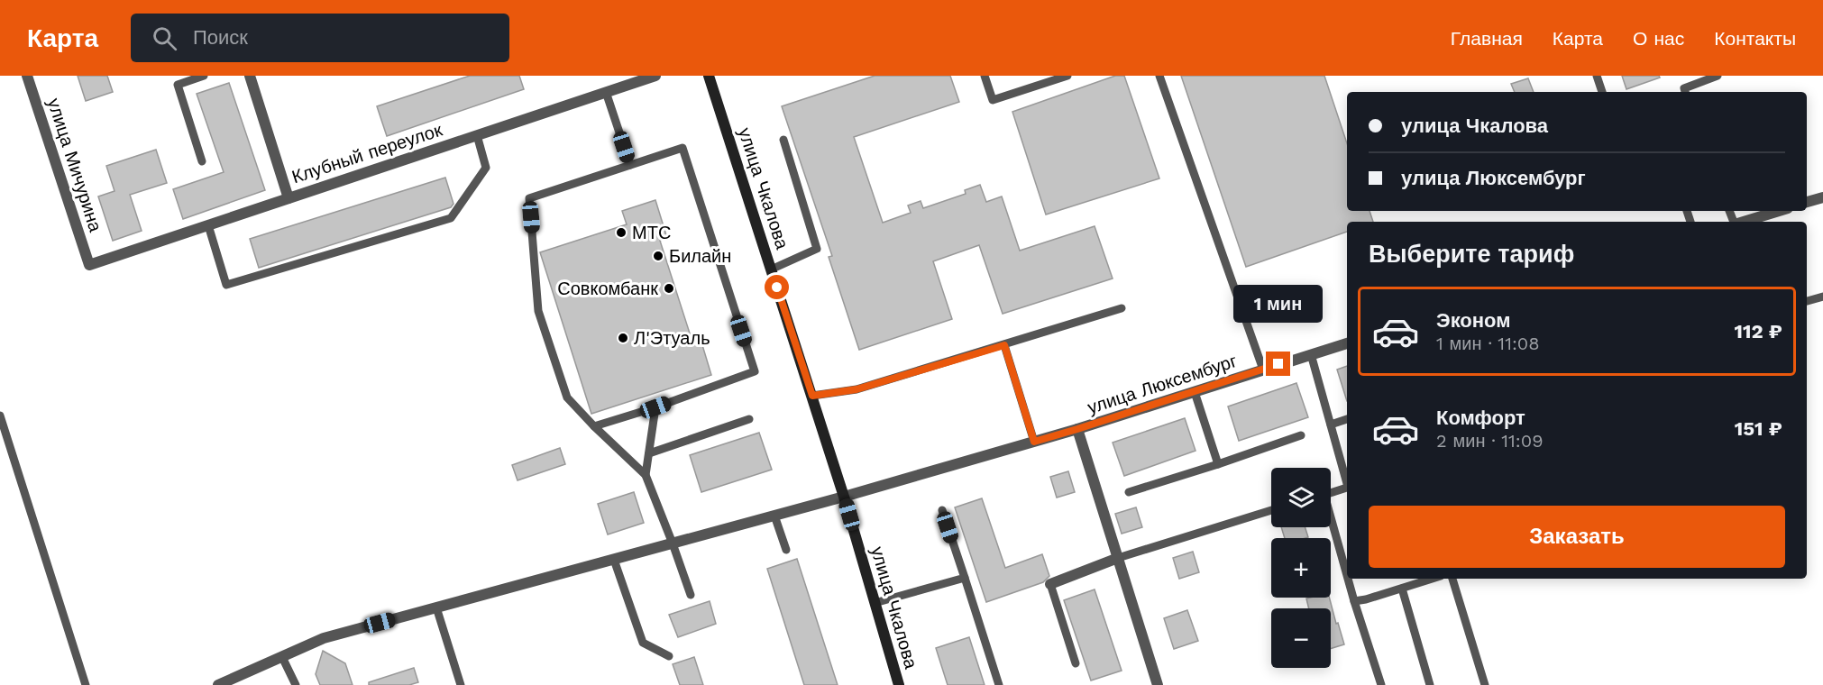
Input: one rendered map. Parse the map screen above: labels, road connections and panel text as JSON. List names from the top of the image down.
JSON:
{
  "streets": {
    "street": [
      "Клубный переулок",
      "улица Мичурина",
      "улица Чкалова",
      "улица Люксембург"
    ]
  },
  "crossings": [
    ["Клубный переулок", "улица Мичурина"],
    ["улица Чкалова", "улица Люксембург"]
  ],
  "places": [
    "МТС",
    "Билайн",
    "Совкомбанк",
    "Л'Этуаль"
  ],
  "page": {
    "header": "Карта",
    "search": "Поиск",
    "nav": [
      "Главная",
      "Карта",
      "О нас",
      "Контакты"
    ],
    "banner": ["улица Чкалова", "улица Люксембург"],
    "heading": "Выберите тариф",
    "bubble": "1 мин",
    "list": [
      {
        "name": "Эконом",
        "note": "1 мин · 11:08",
        "value": "112 ₽"
      },
      {
        "name": "Комфорт",
        "note": "2 мин · 11:09",
        "value": "151 ₽"
      }
    ],
    "map_buttons": ["+", "−"],
    "buttons": "Заказать"
  }
}
